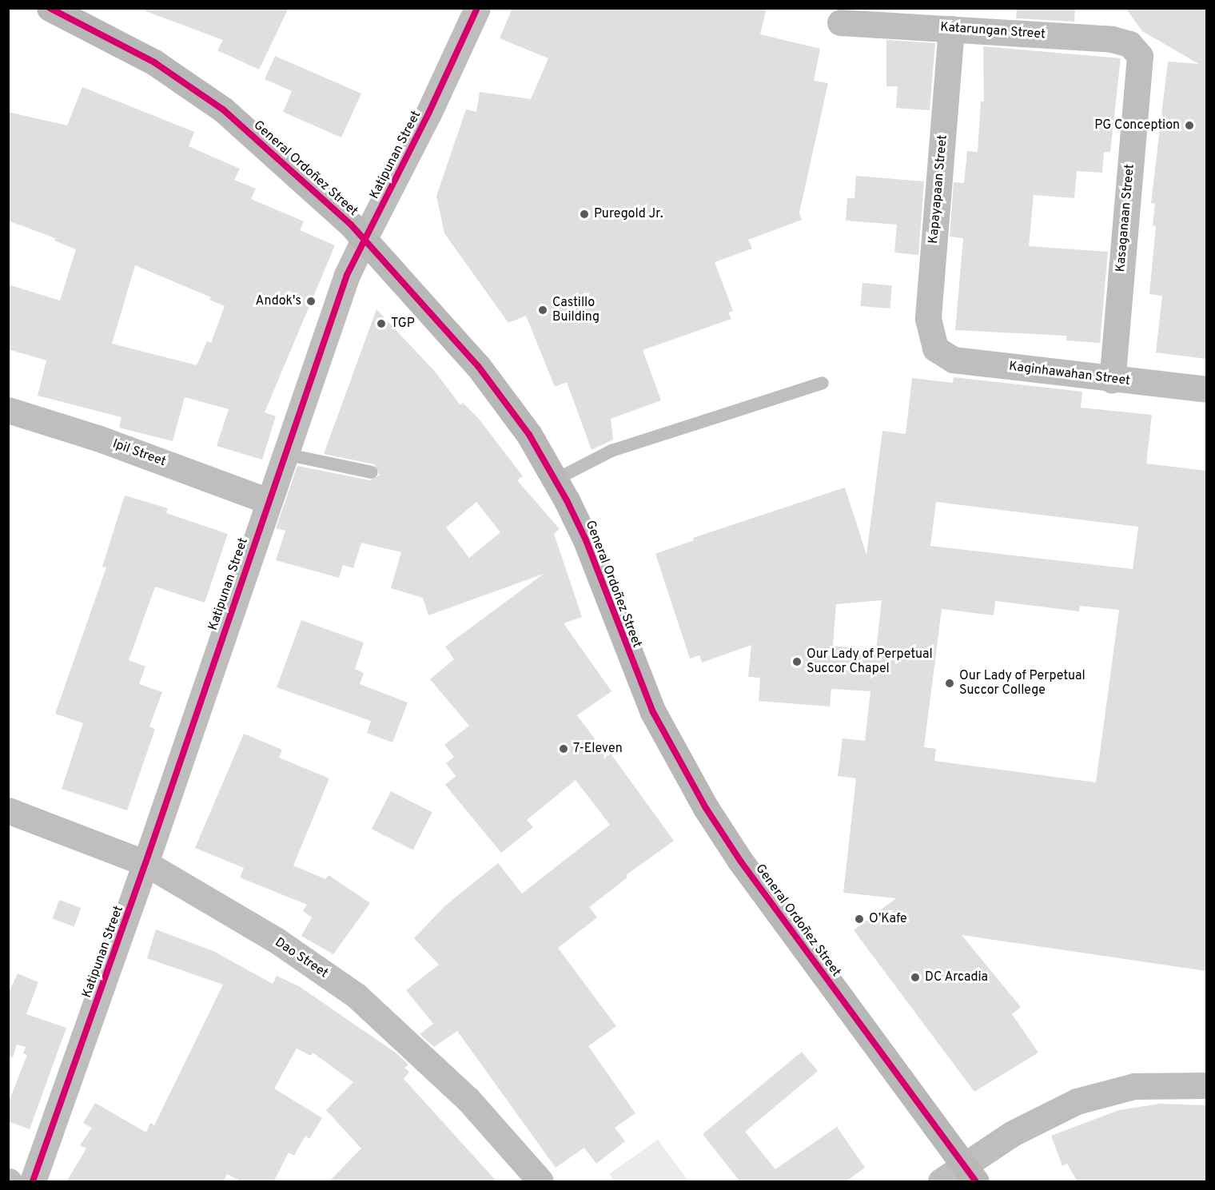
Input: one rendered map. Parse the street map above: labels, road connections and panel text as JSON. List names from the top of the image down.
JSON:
{
  "streets": {
    "main road": ["General Ordoñez Street"],
    "street": [
      "Katarungan Street",
      "Katipunan Street",
      "Kapayapaan Street",
      "Kasaganaan Street",
      "Kaginhawahan Street",
      "Ipil Street",
      "Dao Street"
    ]
  },
  "crossings": [
    ["Katarungan Street", "Kapayapaan Street"],
    ["Katarungan Street", "Kasaganaan Street"],
    ["Katipunan Street", "General Ordoñez Street"],
    ["Katipunan Street", "Ipil Street"],
    ["Katipunan Street", "Dao Street"],
    ["Kapayapaan Street", "Kaginhawahan Street"],
    ["Kasaganaan Street", "Kaginhawahan Street"]
  ],
  "places": [
    "PG Conception",
    "Puregold Jr.",
    "Andok's",
    "Castillo Building",
    "TGP",
    "Our Lady of Perpetual Succor Chapel",
    "Our Lady of Perpetual Succor College",
    "7-Eleven",
    "O’Kafe",
    "DC Arcadia"
  ]
}
